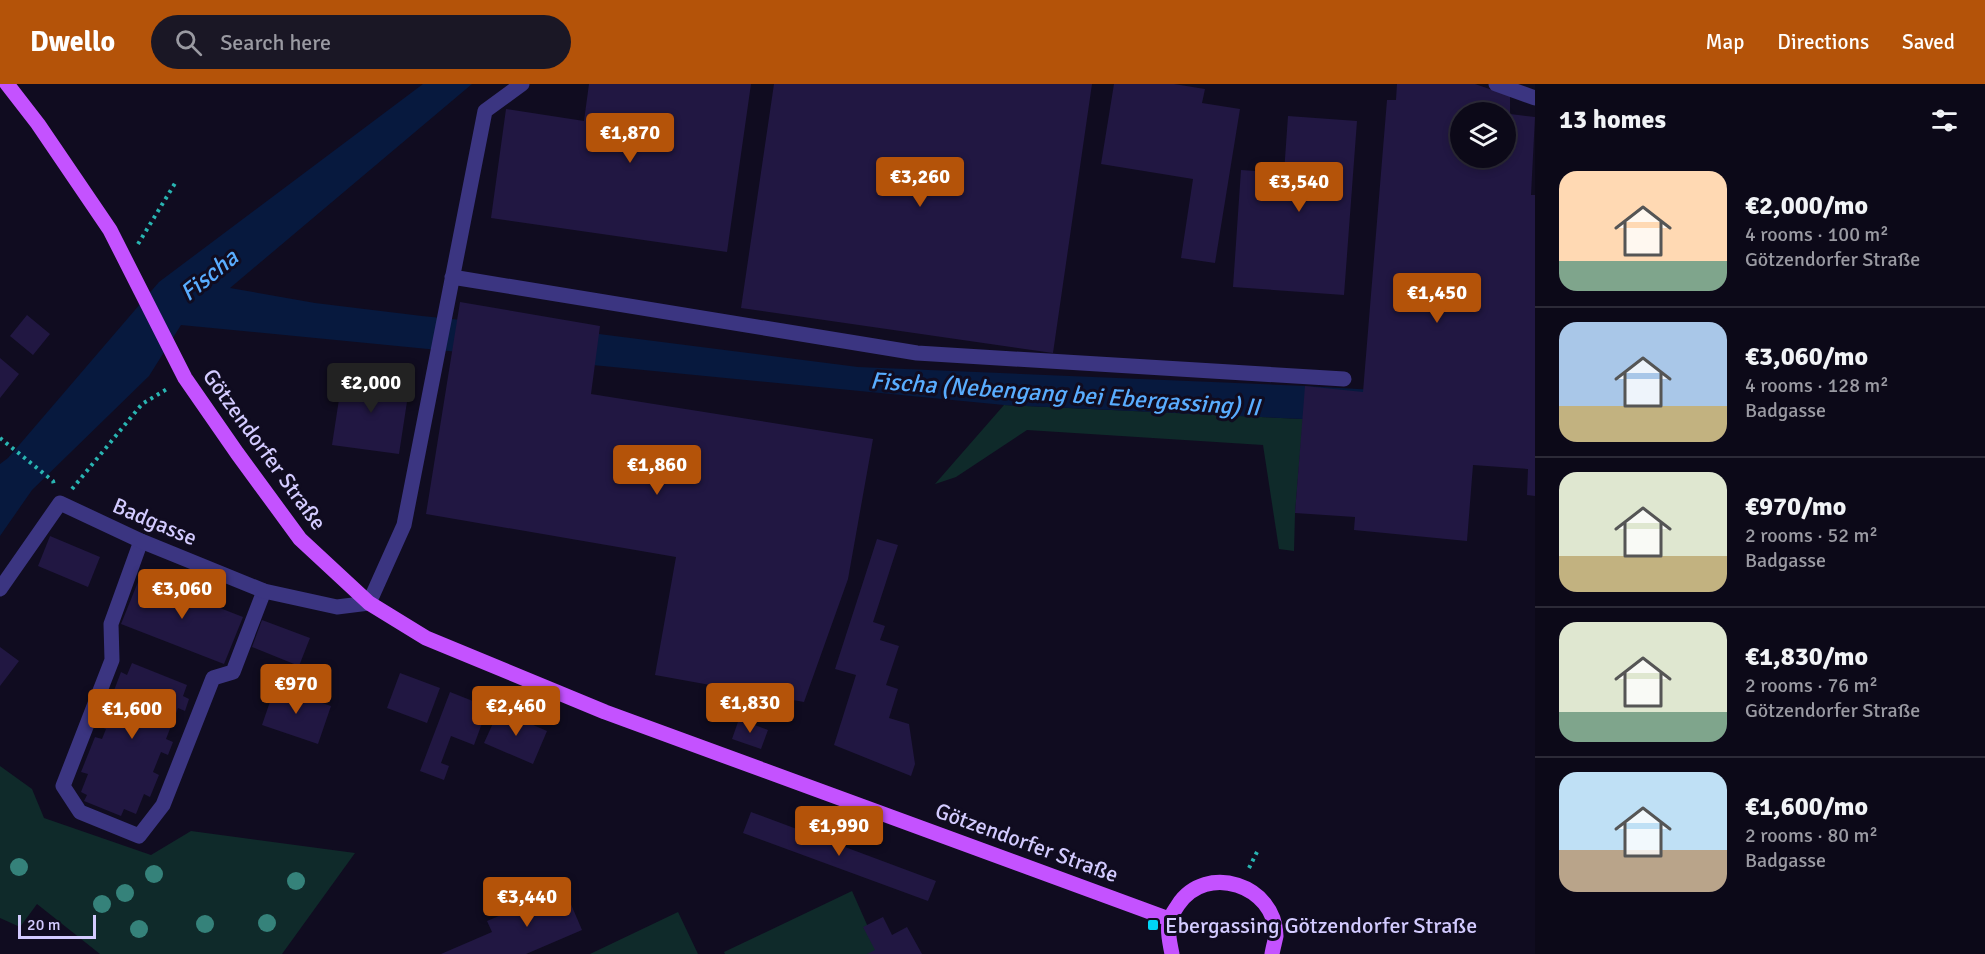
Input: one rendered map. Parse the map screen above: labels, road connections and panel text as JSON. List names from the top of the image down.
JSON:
{
  "streets": {
    "main road": ["Götzendorfer Straße"],
    "street": ["Badgasse"]
  },
  "crossings": [
    ["Götzendorfer Straße", "Badgasse"]
  ],
  "water": ["Fischa", "Fischa (Nebengang bei Ebergassing) II"],
  "places": {
    "transit": ["Ebergassing Götzendorfer Straße"]
  },
  "scale_bar": "20 m",
  "page": {
    "header": "Dwello",
    "search": "Search here",
    "nav": ["Map", "Directions", "Saved"],
    "heading": "13 homes",
    "price": [
      "€1,870",
      "€3,260",
      "€3,540",
      "€1,450",
      "€2,000",
      "€1,860",
      "€3,060",
      "€970",
      "€1,830",
      "€2,460",
      "€1,600",
      "€1,990",
      "€3,440"
    ],
    "list": [
      {
        "name": "€2,000/mo",
        "note": "4 rooms · 100 m² · Götzendorfer Straße"
      },
      {
        "name": "€3,060/mo",
        "note": "4 rooms · 128 m² · Badgasse"
      },
      {
        "name": "€970/mo",
        "note": "2 rooms · 52 m² · Badgasse"
      },
      {
        "name": "€1,830/mo",
        "note": "2 rooms · 76 m² · Götzendorfer Straße"
      },
      {
        "name": "€1,600/mo",
        "note": "2 rooms · 80 m² · Badgasse"
      }
    ],
    "scale": "20 m"
  }
}
